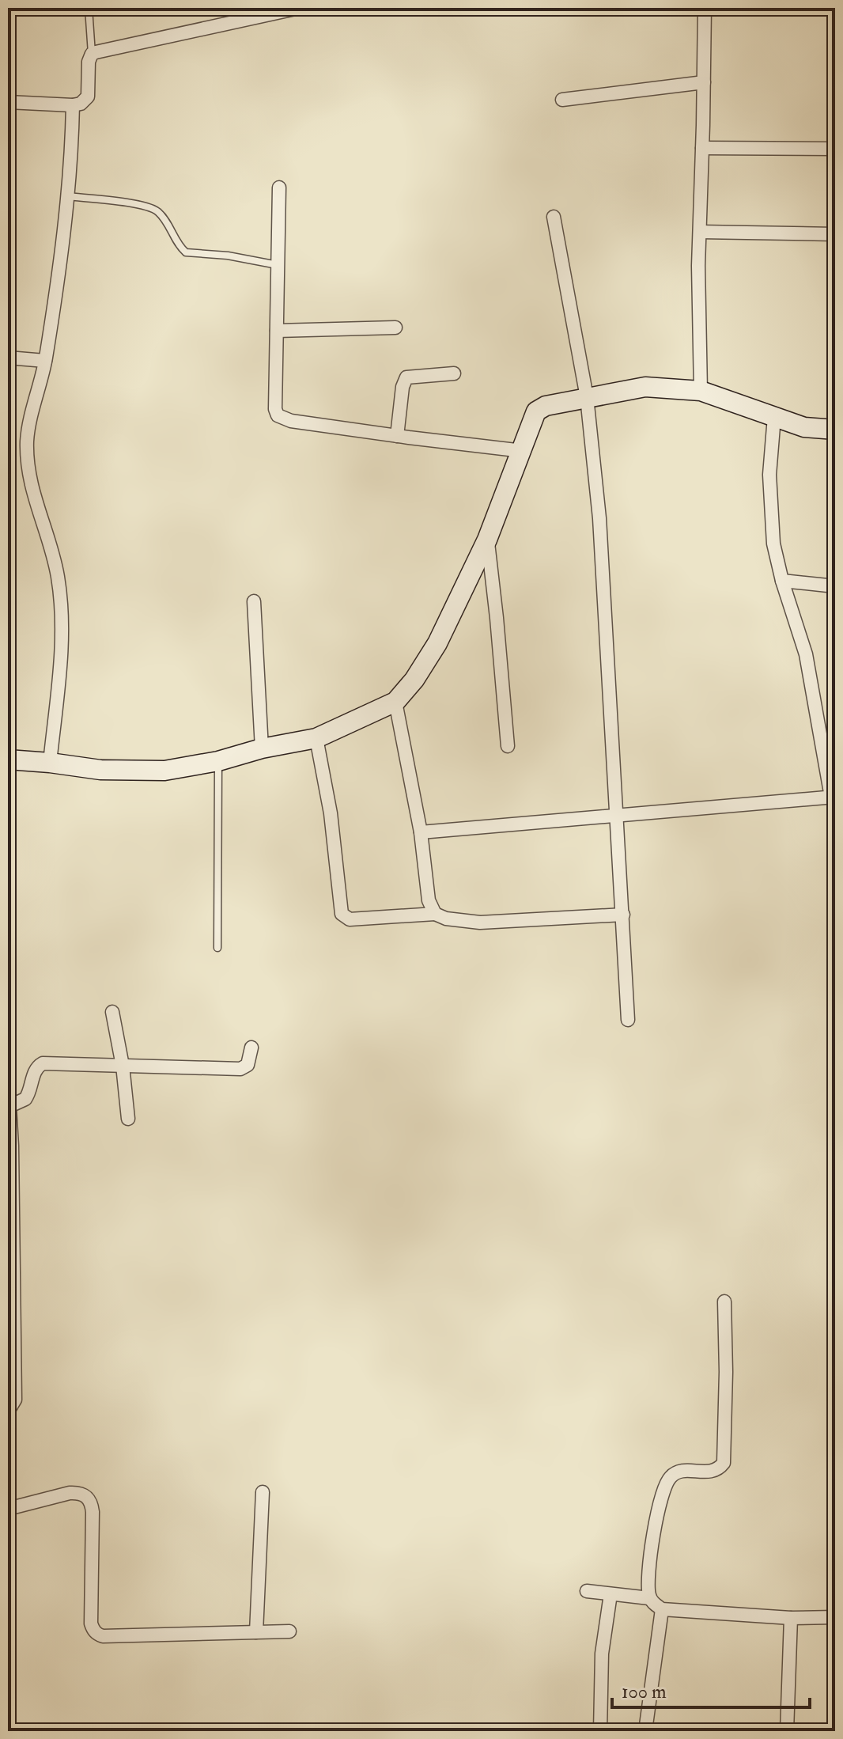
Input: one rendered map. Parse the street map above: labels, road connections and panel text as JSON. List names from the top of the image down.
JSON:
{
  "scale_bar": "100 m"
}
